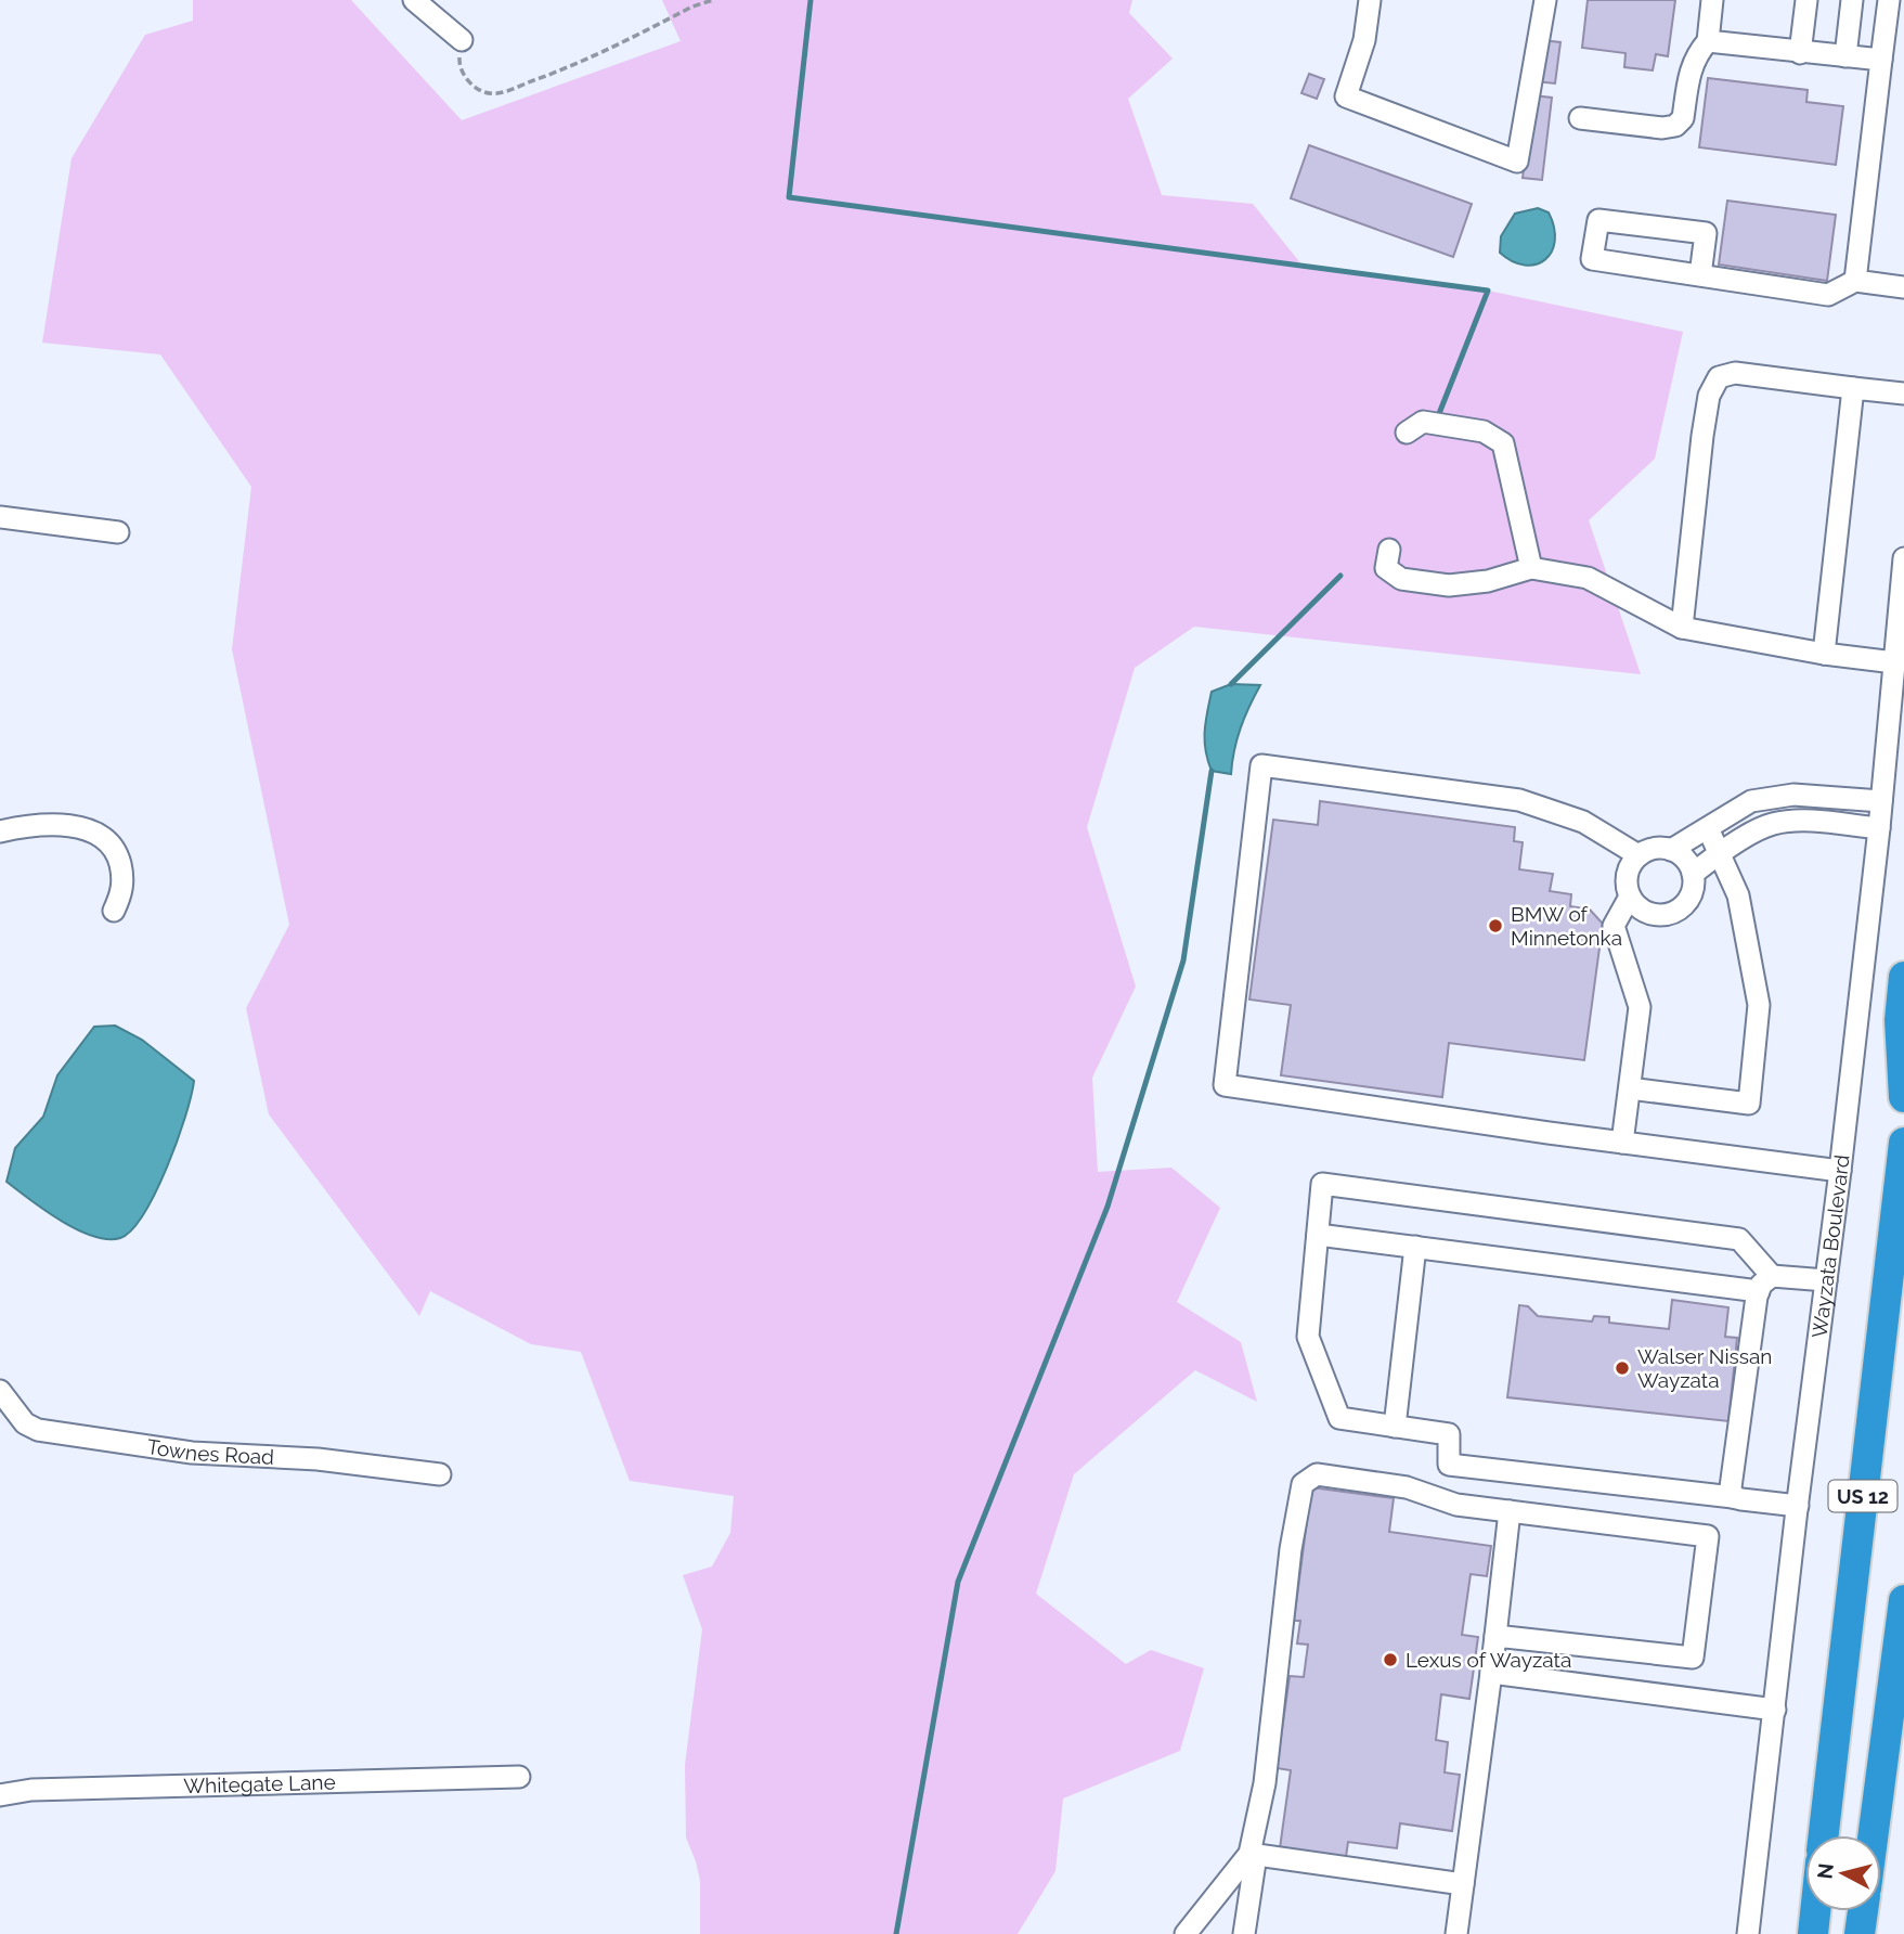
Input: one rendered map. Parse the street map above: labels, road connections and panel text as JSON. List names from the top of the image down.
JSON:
{
  "streets": {
    "highway": ["US 12"],
    "street": ["Wayzata Boulevard", "Townes Road", "Whitegate Lane"]
  },
  "places": ["BMW of Minnetonka", "Walser Nissan Wayzata", "Lexus of Wayzata"],
  "north": "left"
}
